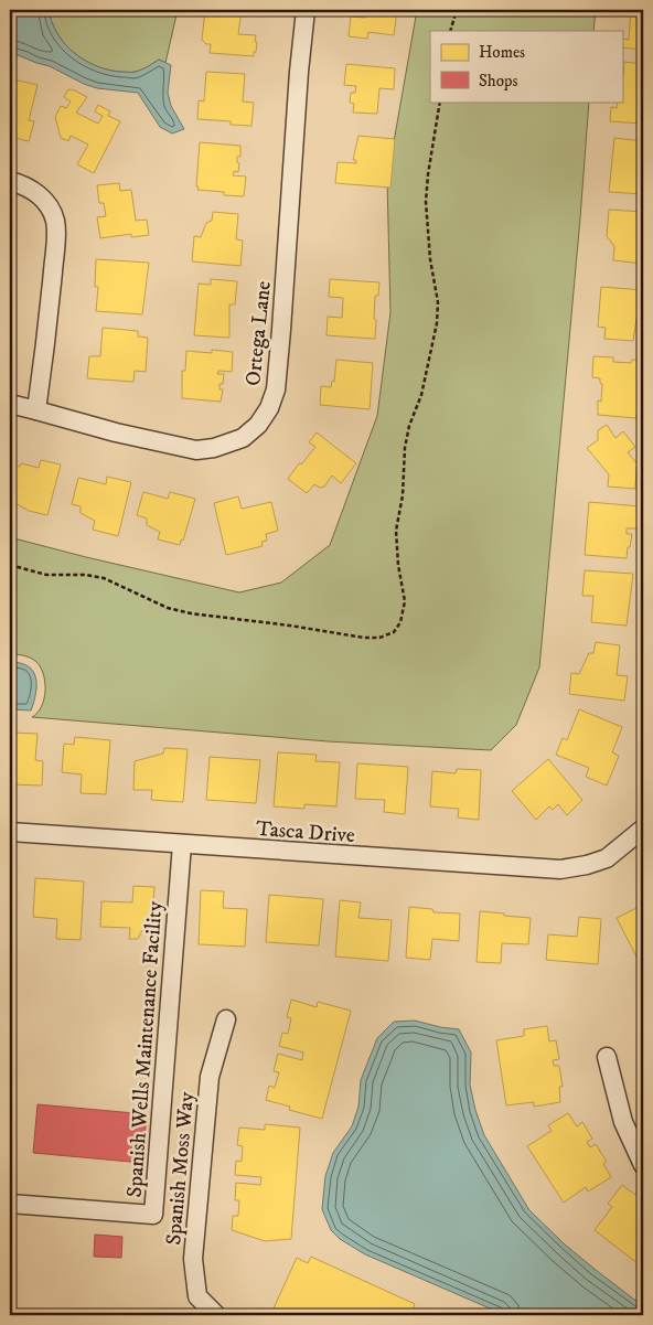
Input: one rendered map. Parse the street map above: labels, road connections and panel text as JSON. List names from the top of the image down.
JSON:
{
  "streets": {
    "street": [
      "Ortega Lane",
      "Tasca Drive",
      "Spanish Wells Maintenance Facility",
      "Spanish Moss Way"
    ]
  },
  "crossings": [
    ["Tasca Drive", "Spanish Wells Maintenance Facility"]
  ],
  "legend": ["Homes", "Shops"]
}
